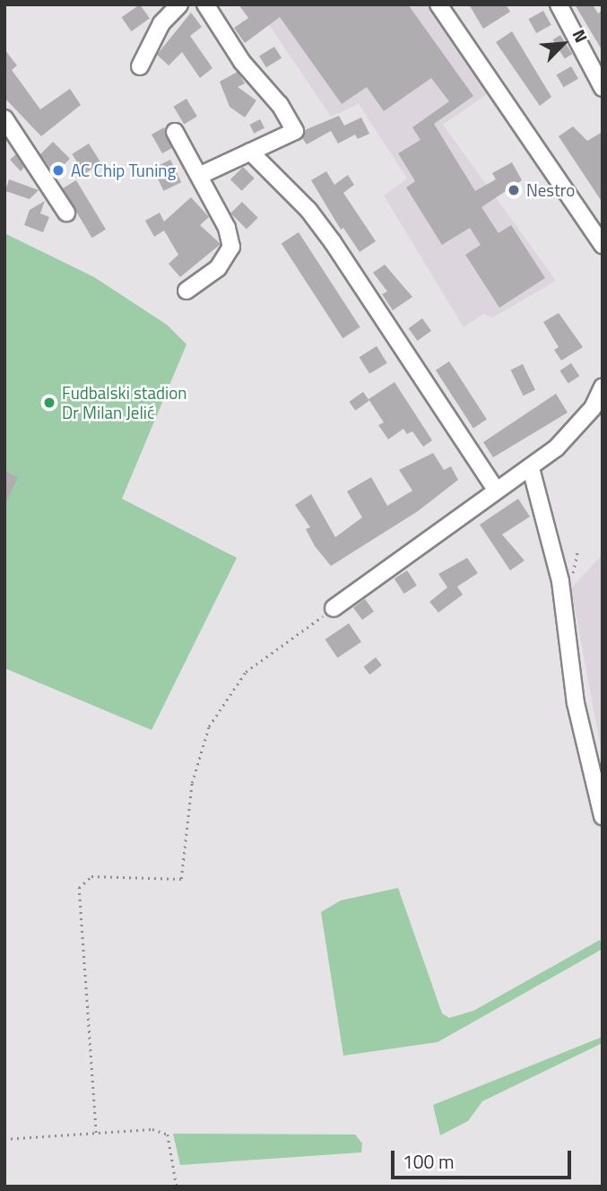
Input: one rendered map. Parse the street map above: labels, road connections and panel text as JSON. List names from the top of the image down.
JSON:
{
  "places": ["AC Chip Tuning", "Nestro", "Fudbalski stadion Dr Milan Jelić"],
  "scale_bar": "100 m",
  "north": "top right"
}
